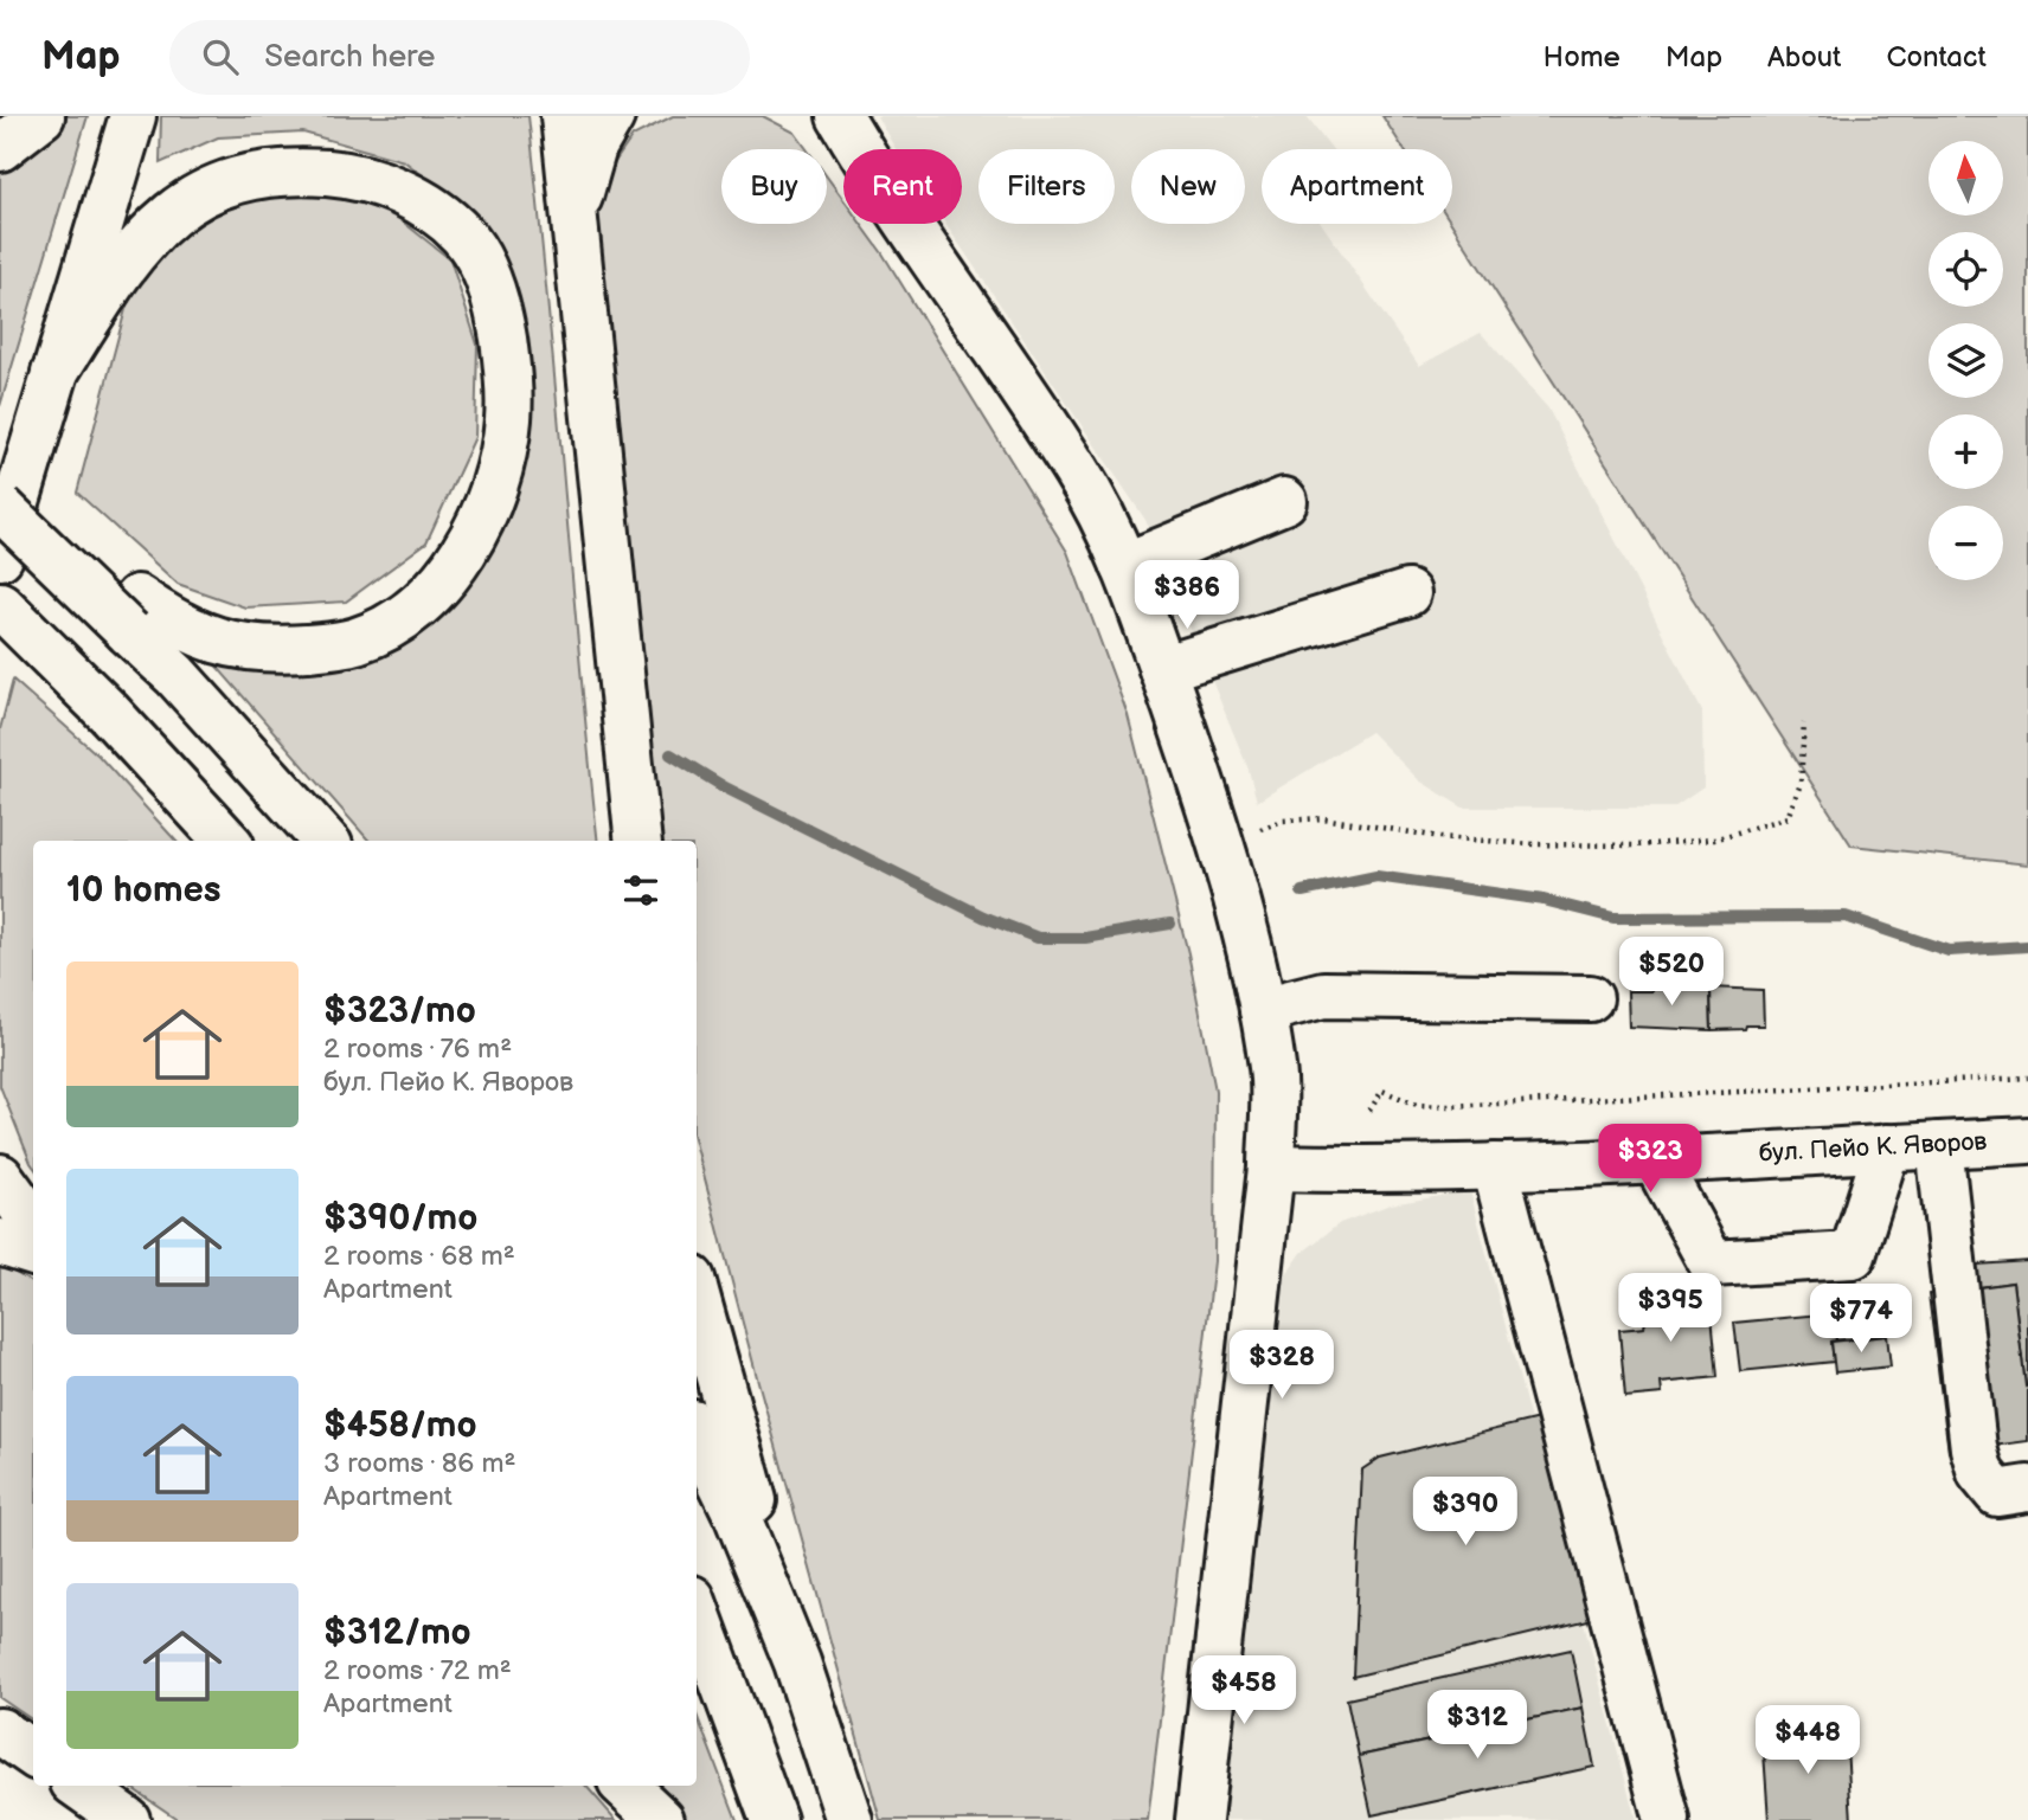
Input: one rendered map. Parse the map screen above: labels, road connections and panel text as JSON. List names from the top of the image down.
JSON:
{
  "streets": {
    "main road": ["бул. Пейо К. Яворов"]
  },
  "north": "top",
  "page": {
    "header": "Map",
    "search": "Search here",
    "nav": [
      "Home",
      "Map",
      "About",
      "Contact"
    ],
    "map_buttons": ["+", "−"],
    "chip": [
      "Buy",
      "Rent",
      "Filters",
      "New",
      "Apartment"
    ],
    "price": [
      "$386",
      "$520",
      "$323",
      "$395",
      "$774",
      "$328",
      "$390",
      "$458",
      "$312",
      "$448"
    ],
    "heading": "10 homes",
    "list": [
      {
        "name": "$323/mo",
        "note": "2 rooms · 76 m² · бул. Пейо К. Яворов"
      },
      {
        "name": "$390/mo",
        "note": "2 rooms · 68 m² · Apartment"
      },
      {
        "name": "$458/mo",
        "note": "3 rooms · 86 m² · Apartment"
      },
      {
        "name": "$312/mo",
        "note": "2 rooms · 72 m² · Apartment"
      }
    ]
  }
}
